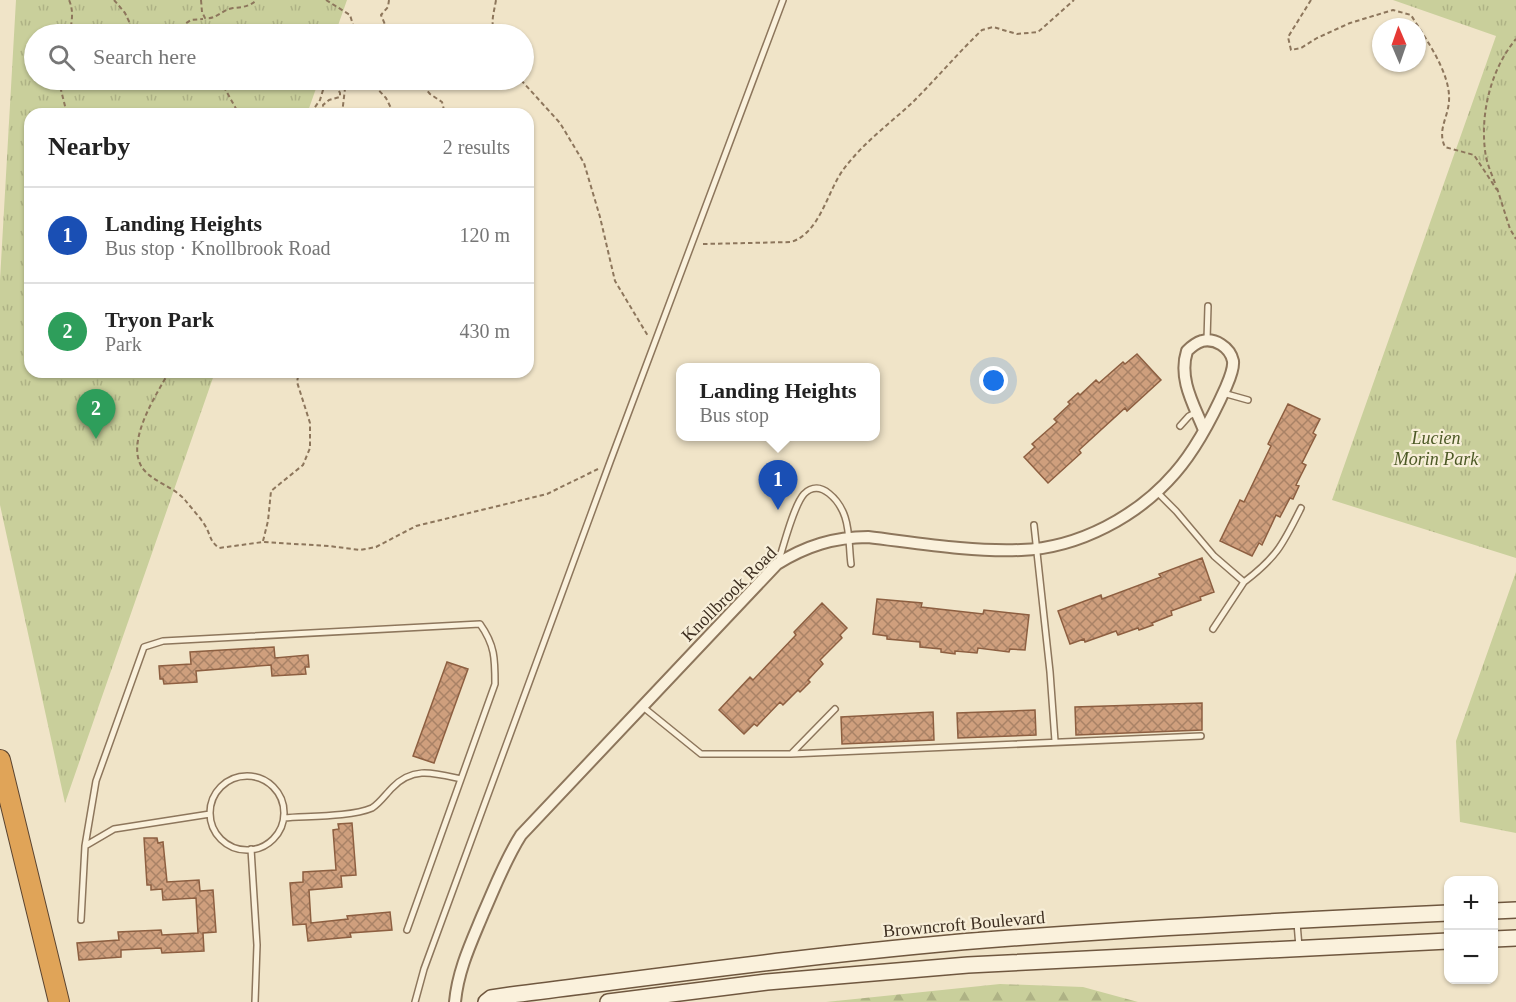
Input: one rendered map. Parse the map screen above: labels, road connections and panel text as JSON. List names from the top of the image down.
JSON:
{
  "streets": {
    "main road": ["Browncroft Boulevard"],
    "street": ["Knollbrook Road"]
  },
  "parks": ["Lucien Morin Park"],
  "north": "top",
  "page": {
    "search": "Search here",
    "heading": ["Nearby", "2 results"],
    "list": [
      {
        "mark": "1",
        "name": "Landing Heights",
        "note": "Bus stop · Knollbrook Road",
        "value": "120 m"
      },
      {
        "mark": "2",
        "name": "Tryon Park",
        "note": "Park",
        "value": "430 m"
      }
    ],
    "popup": ["Landing Heights", "Bus stop"],
    "pins": ["2", "1"],
    "map_buttons": ["+", "−"]
  }
}
